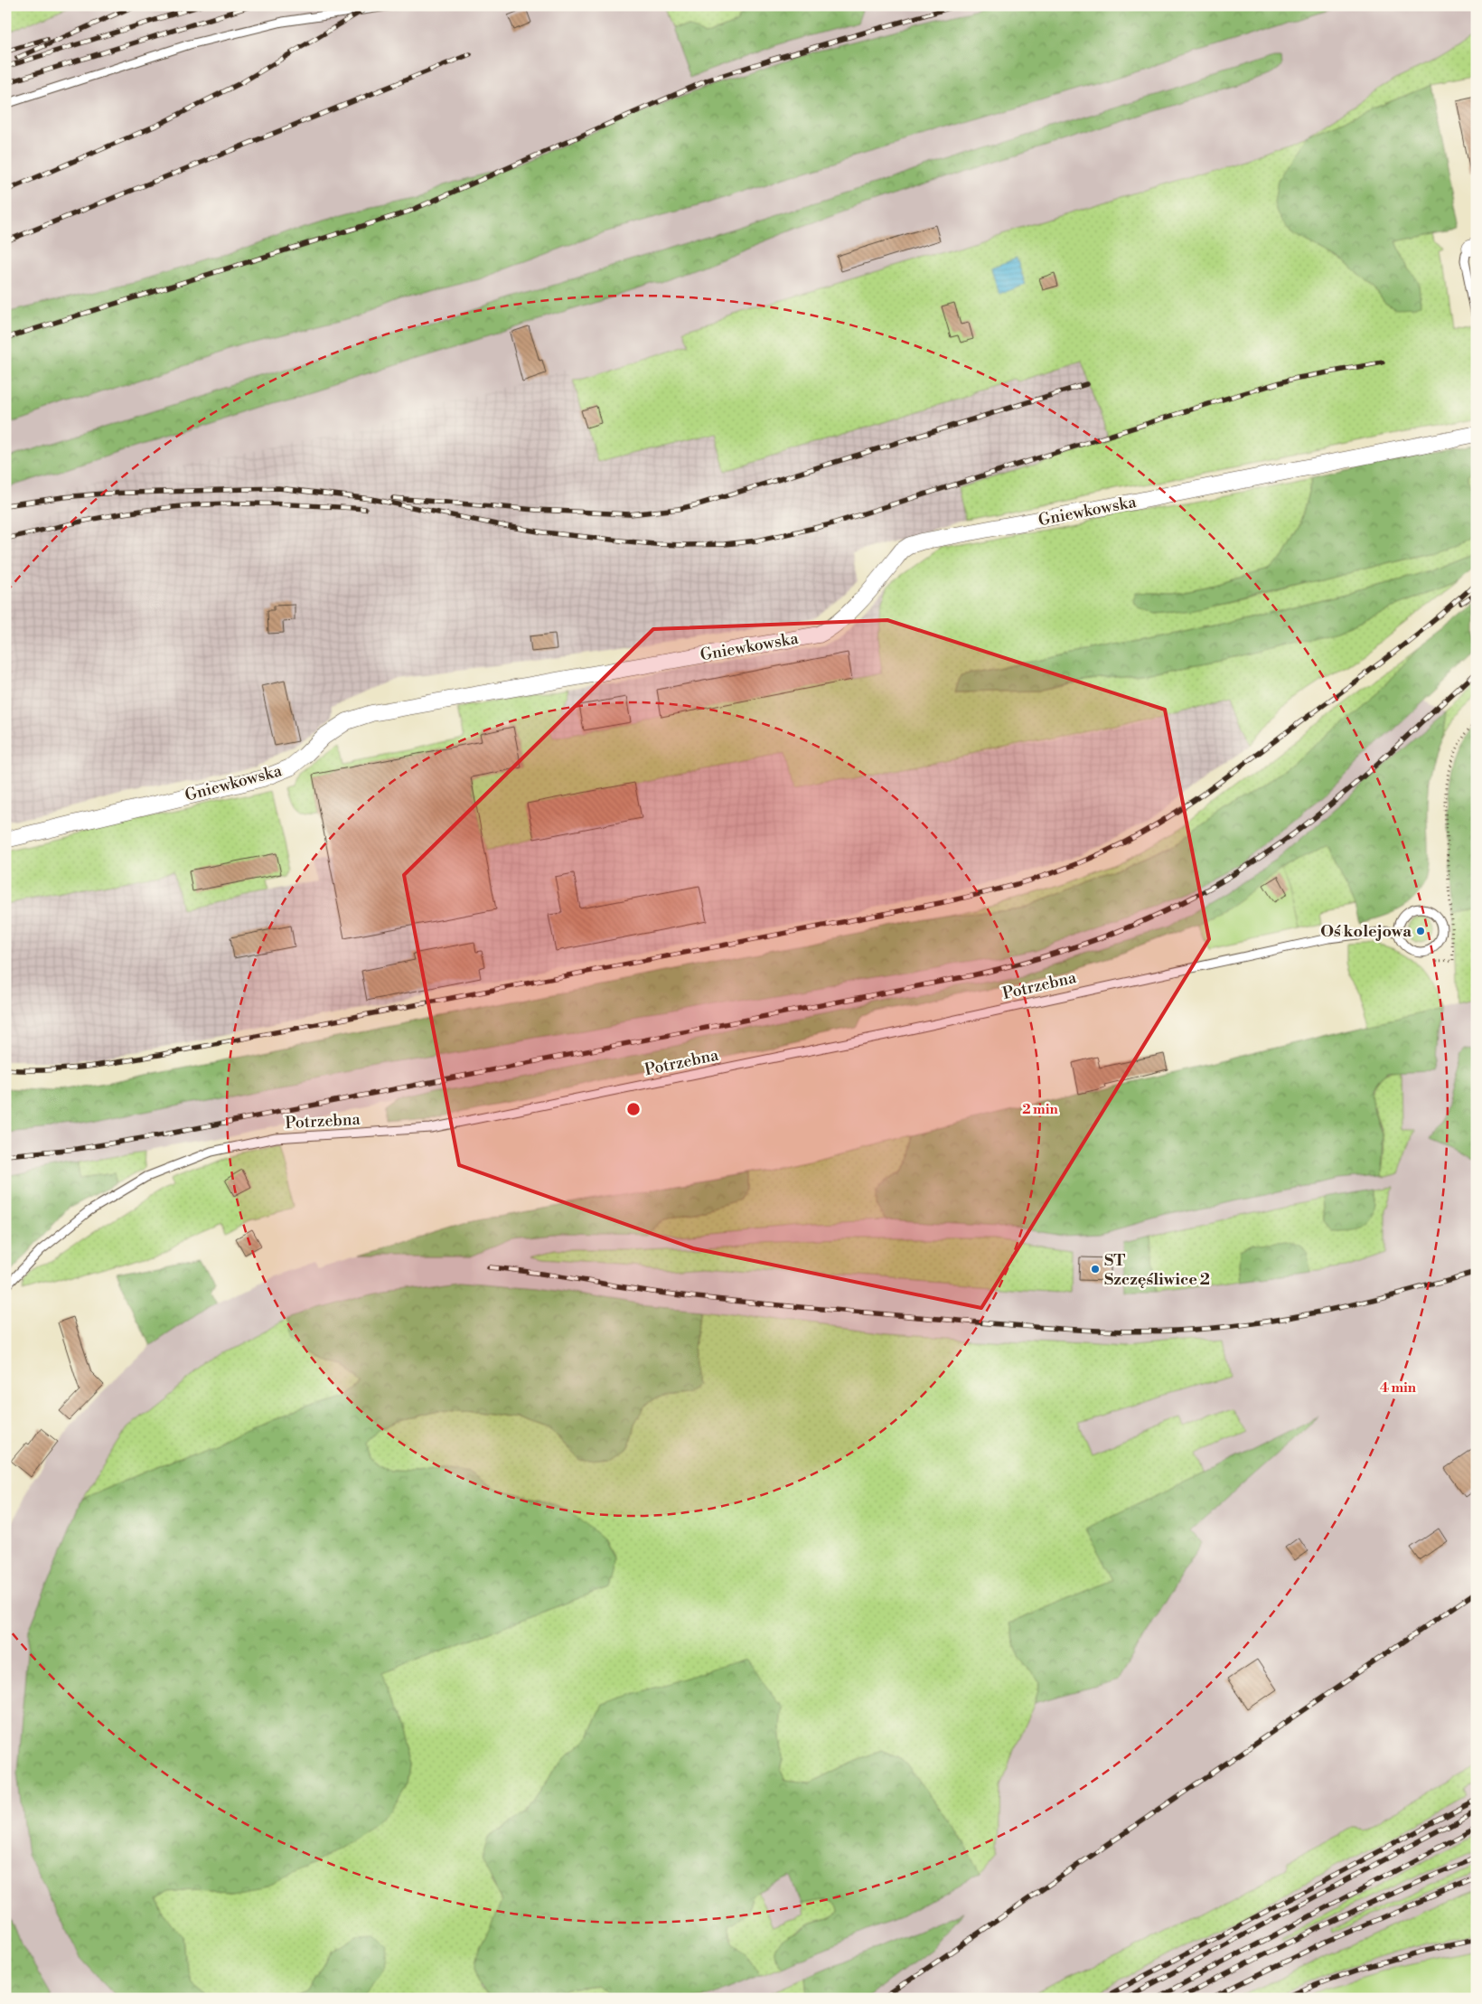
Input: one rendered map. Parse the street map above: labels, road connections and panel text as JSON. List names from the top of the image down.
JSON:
{
  "streets": {
    "street": ["Gniewkowska"],
    "lane": ["Potrzebna"]
  },
  "places": ["Oś kolejowa", "ST Szczęśliwice 2"],
  "rings": ["2 min", "4 min"]
}
